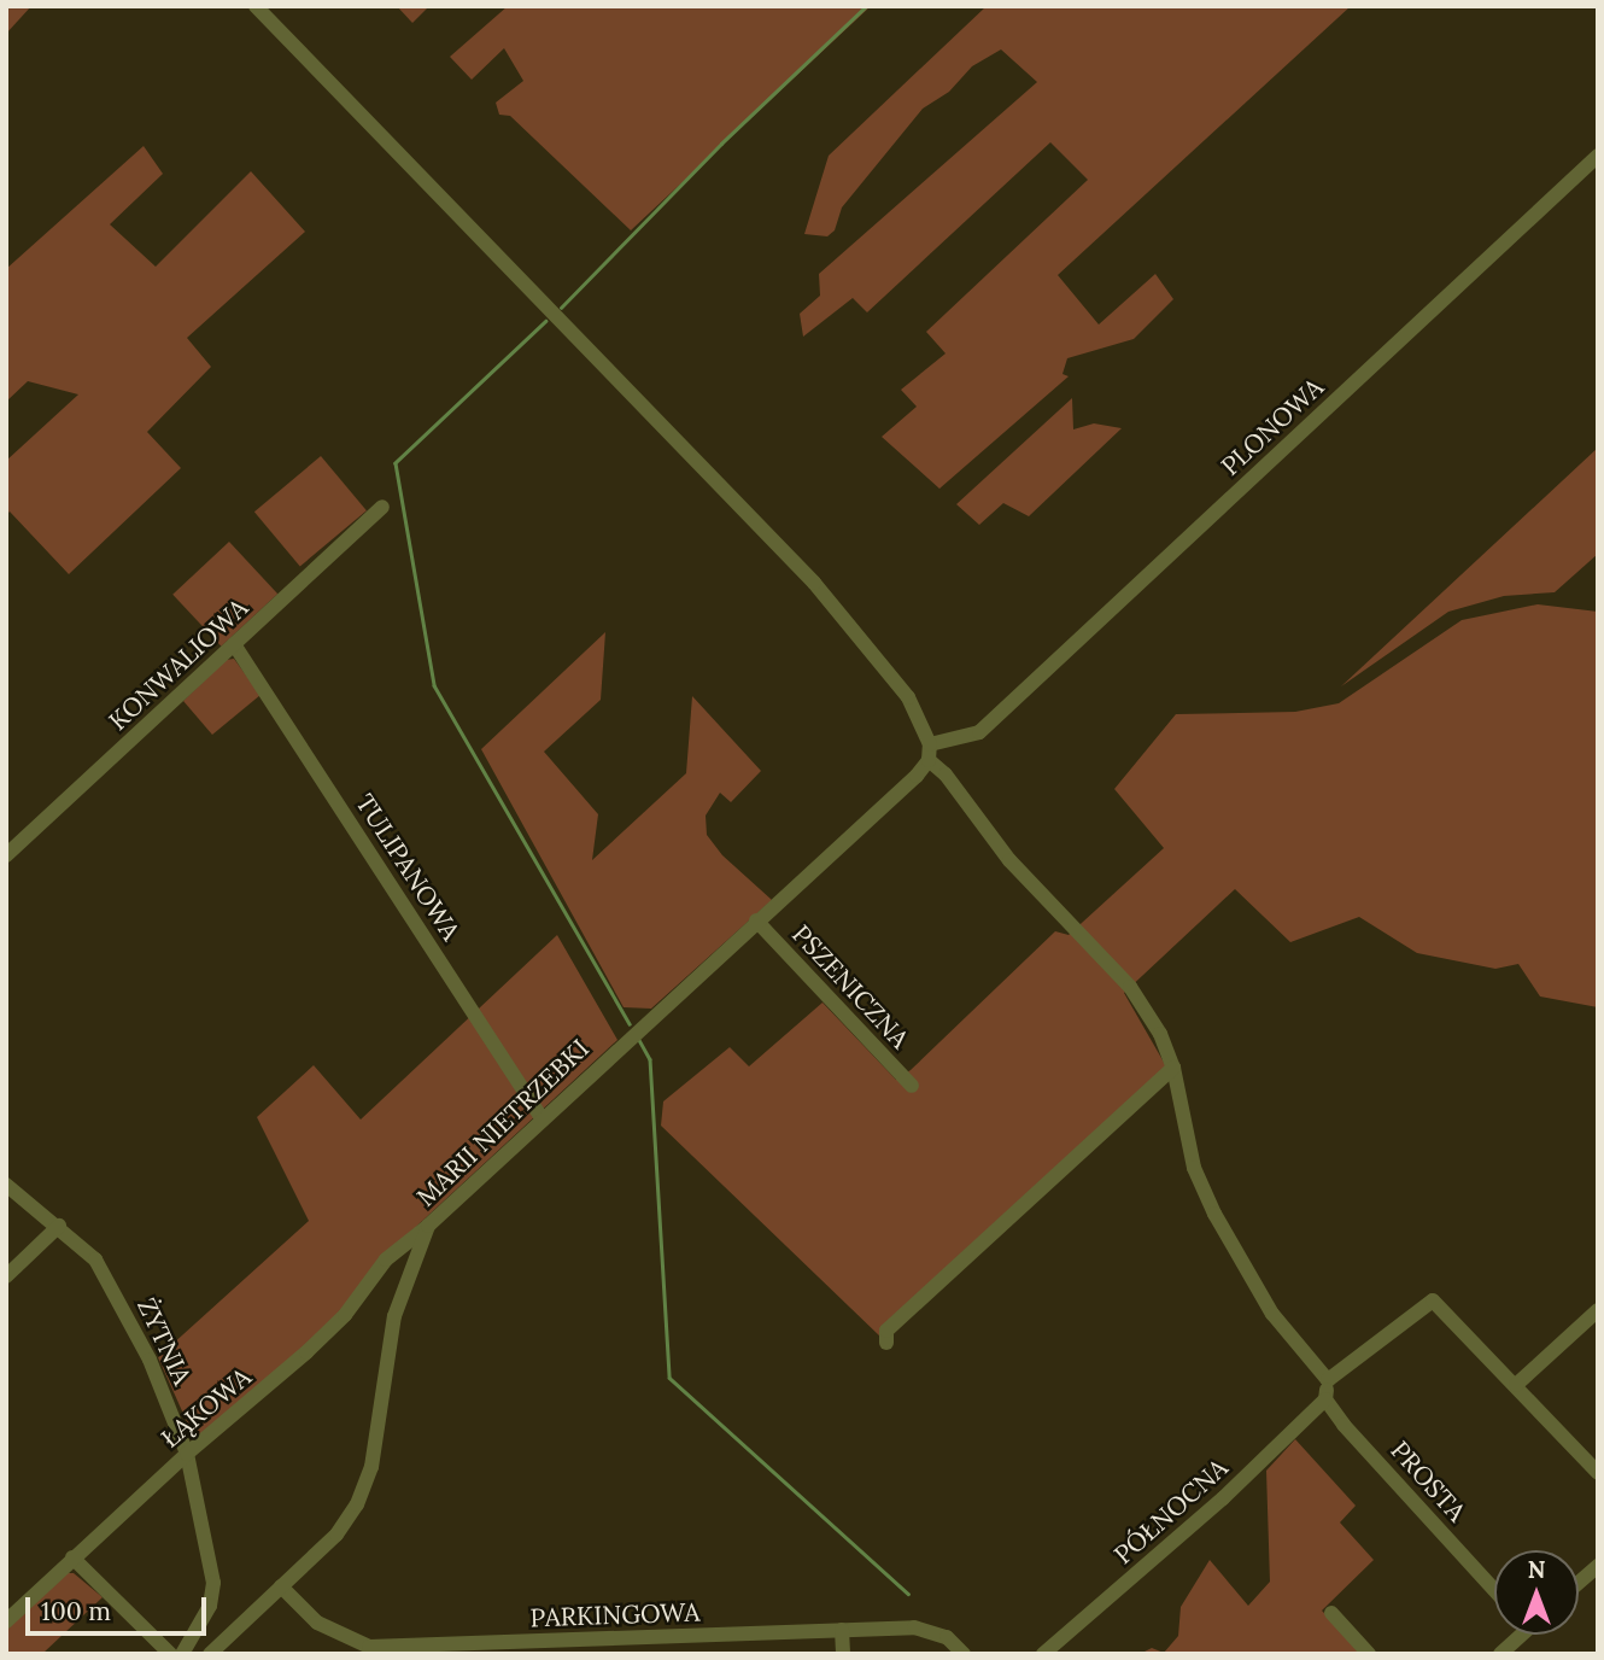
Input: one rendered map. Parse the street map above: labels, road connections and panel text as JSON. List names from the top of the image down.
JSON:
{
  "streets": {
    "street": [
      "PLONOWA",
      "KONWALIOWA",
      "TULIPANOWA",
      "PSZENICZNA",
      "MARII NIETRZEBKI",
      "ŻYTNIA",
      "ŁĄKOWA",
      "PROSTA",
      "PÓŁNOCNA",
      "PARKINGOWA"
    ]
  },
  "crossings": [
    ["PLONOWA", "MARII NIETRZEBKI"],
    ["KONWALIOWA", "TULIPANOWA"],
    ["TULIPANOWA", "MARII NIETRZEBKI"],
    ["PSZENICZNA", "MARII NIETRZEBKI"],
    ["MARII NIETRZEBKI", "ŁĄKOWA"],
    ["MARII NIETRZEBKI", "PARKINGOWA"],
    ["ŻYTNIA", "ŁĄKOWA"],
    ["PROSTA", "PÓŁNOCNA"]
  ],
  "scale_bar": "100 m",
  "north": "top"
}
